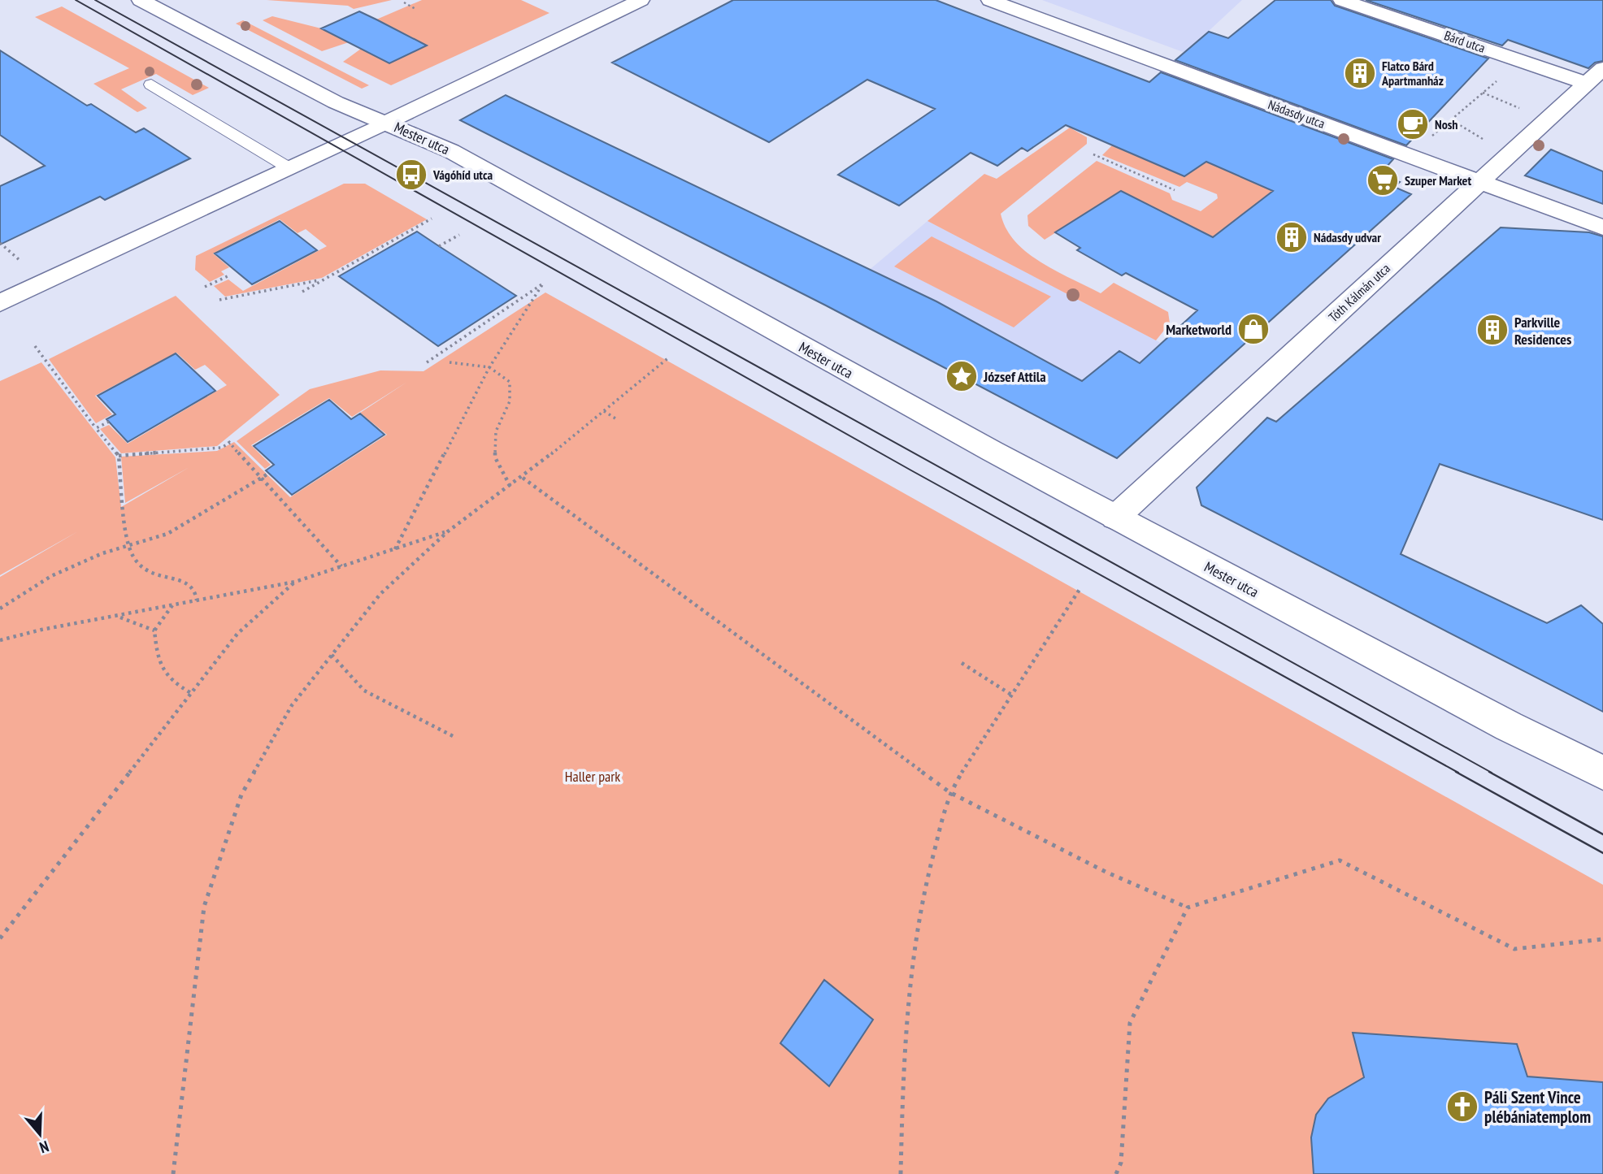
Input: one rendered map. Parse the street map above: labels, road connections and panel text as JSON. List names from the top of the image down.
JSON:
{
  "streets": {
    "street": [
      "Bárd utca",
      "Nádasdy utca",
      "Mester utca",
      "Tóth Kálmán utca"
    ]
  },
  "crossings": [
    ["Bárd utca", "Tóth Kálmán utca"],
    ["Nádasdy utca", "Tóth Kálmán utca"],
    ["Mester utca", "Tóth Kálmán utca"]
  ],
  "parks": ["Haller park"],
  "places": {
    "building": ["Flatco Bárd Apartmanház", "Nádasdy udvar", "Parkville Residences"],
    "cafe": ["Nosh"],
    "bus stop": ["Vágóhíd utca"],
    "supermarket": ["Szuper Market"],
    "shop": ["Marketworld"],
    "place": ["József Attila"],
    "church": ["Páli Szent Vince plébániatemplom"]
  },
  "north": "bottom"
}
